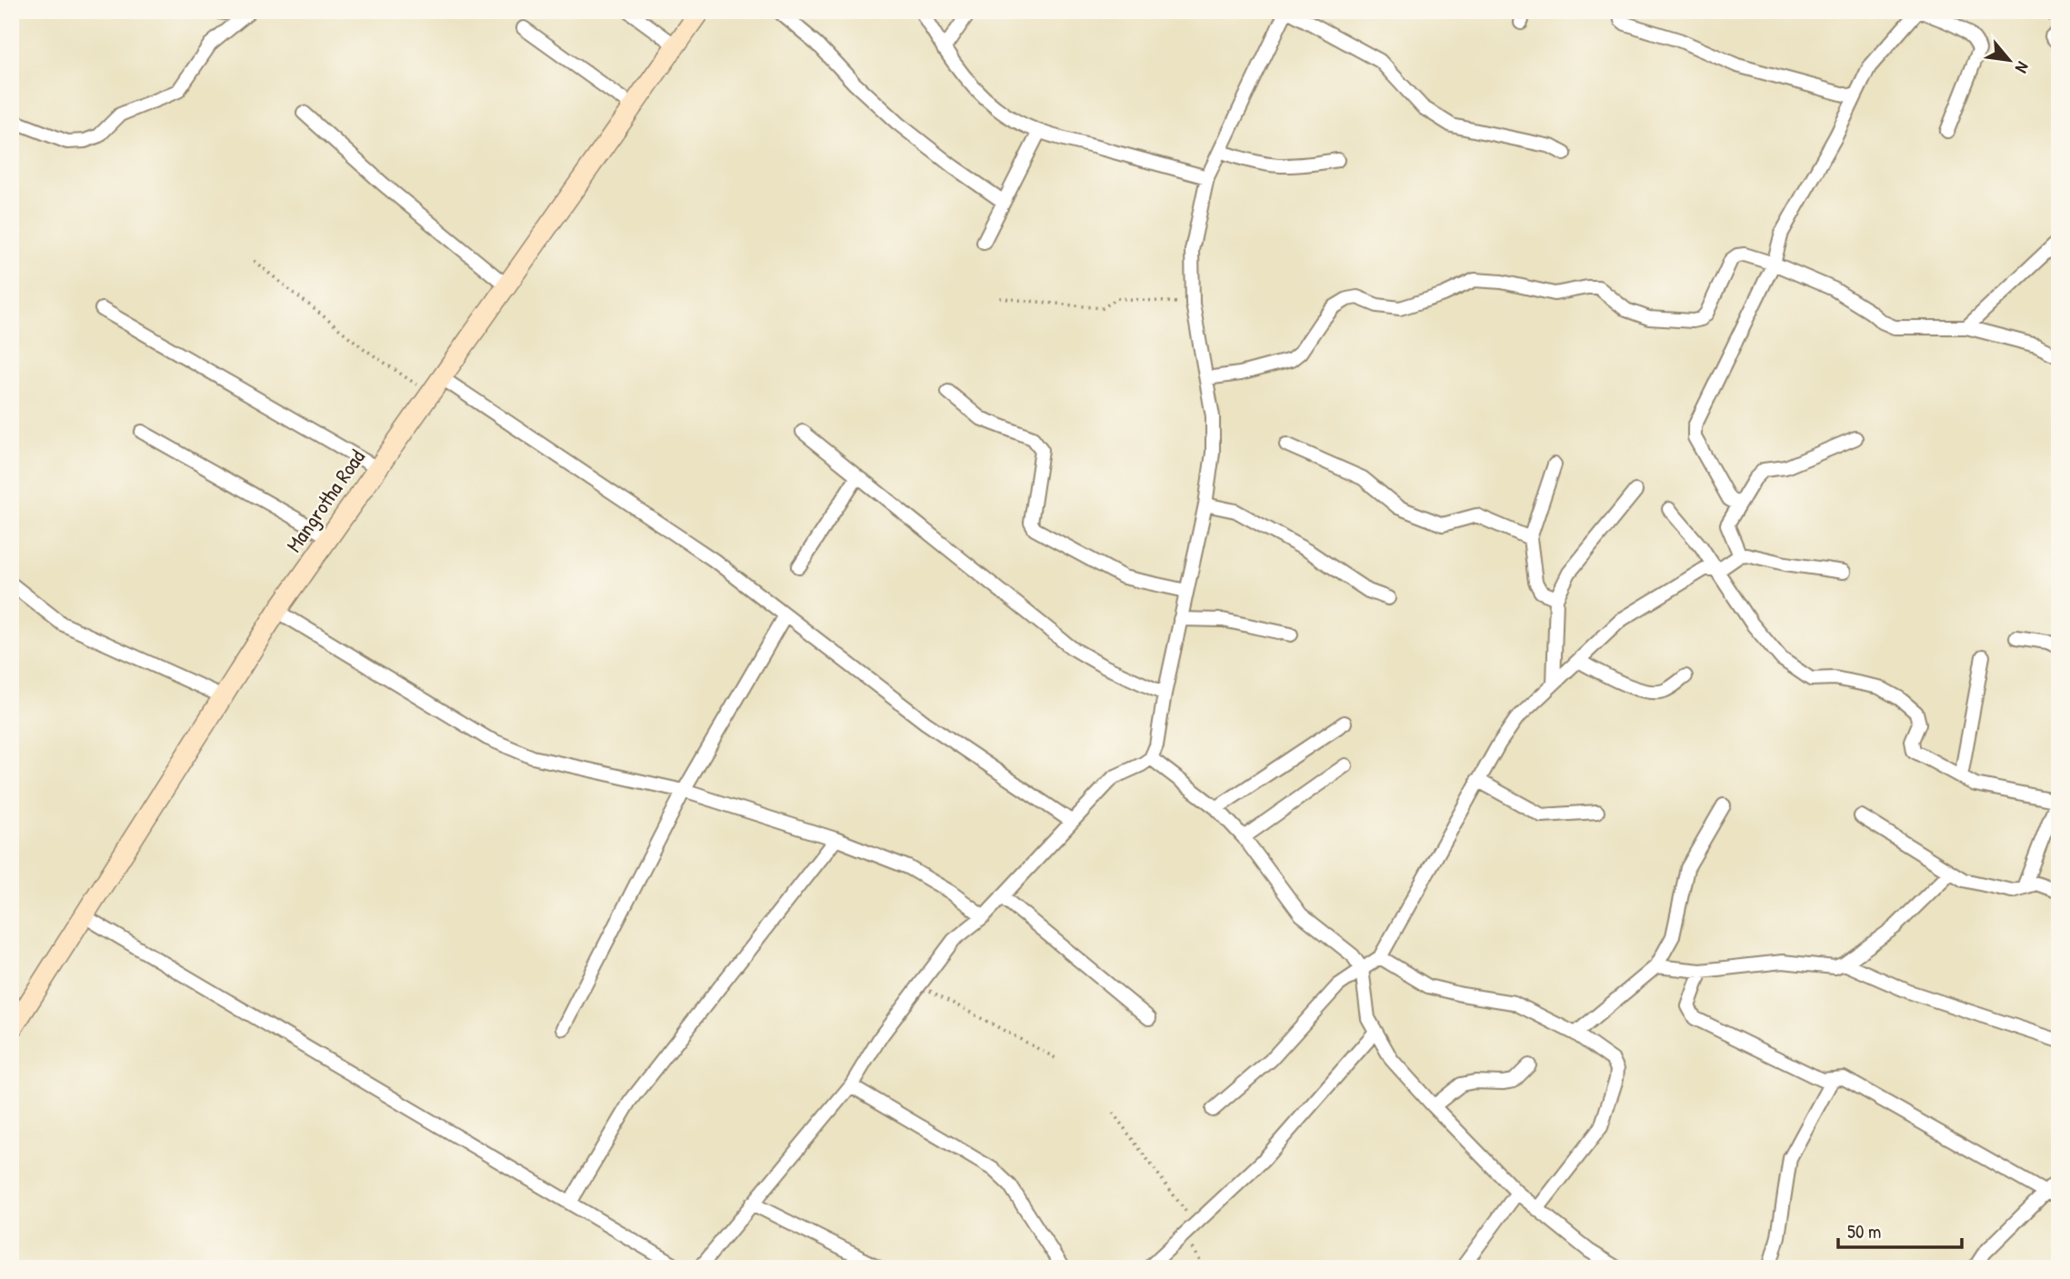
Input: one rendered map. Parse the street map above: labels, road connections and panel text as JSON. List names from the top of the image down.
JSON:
{
  "streets": {
    "main road": ["Mangrotha Road"]
  },
  "scale_bar": "50 m",
  "north": "bottom right"
}
